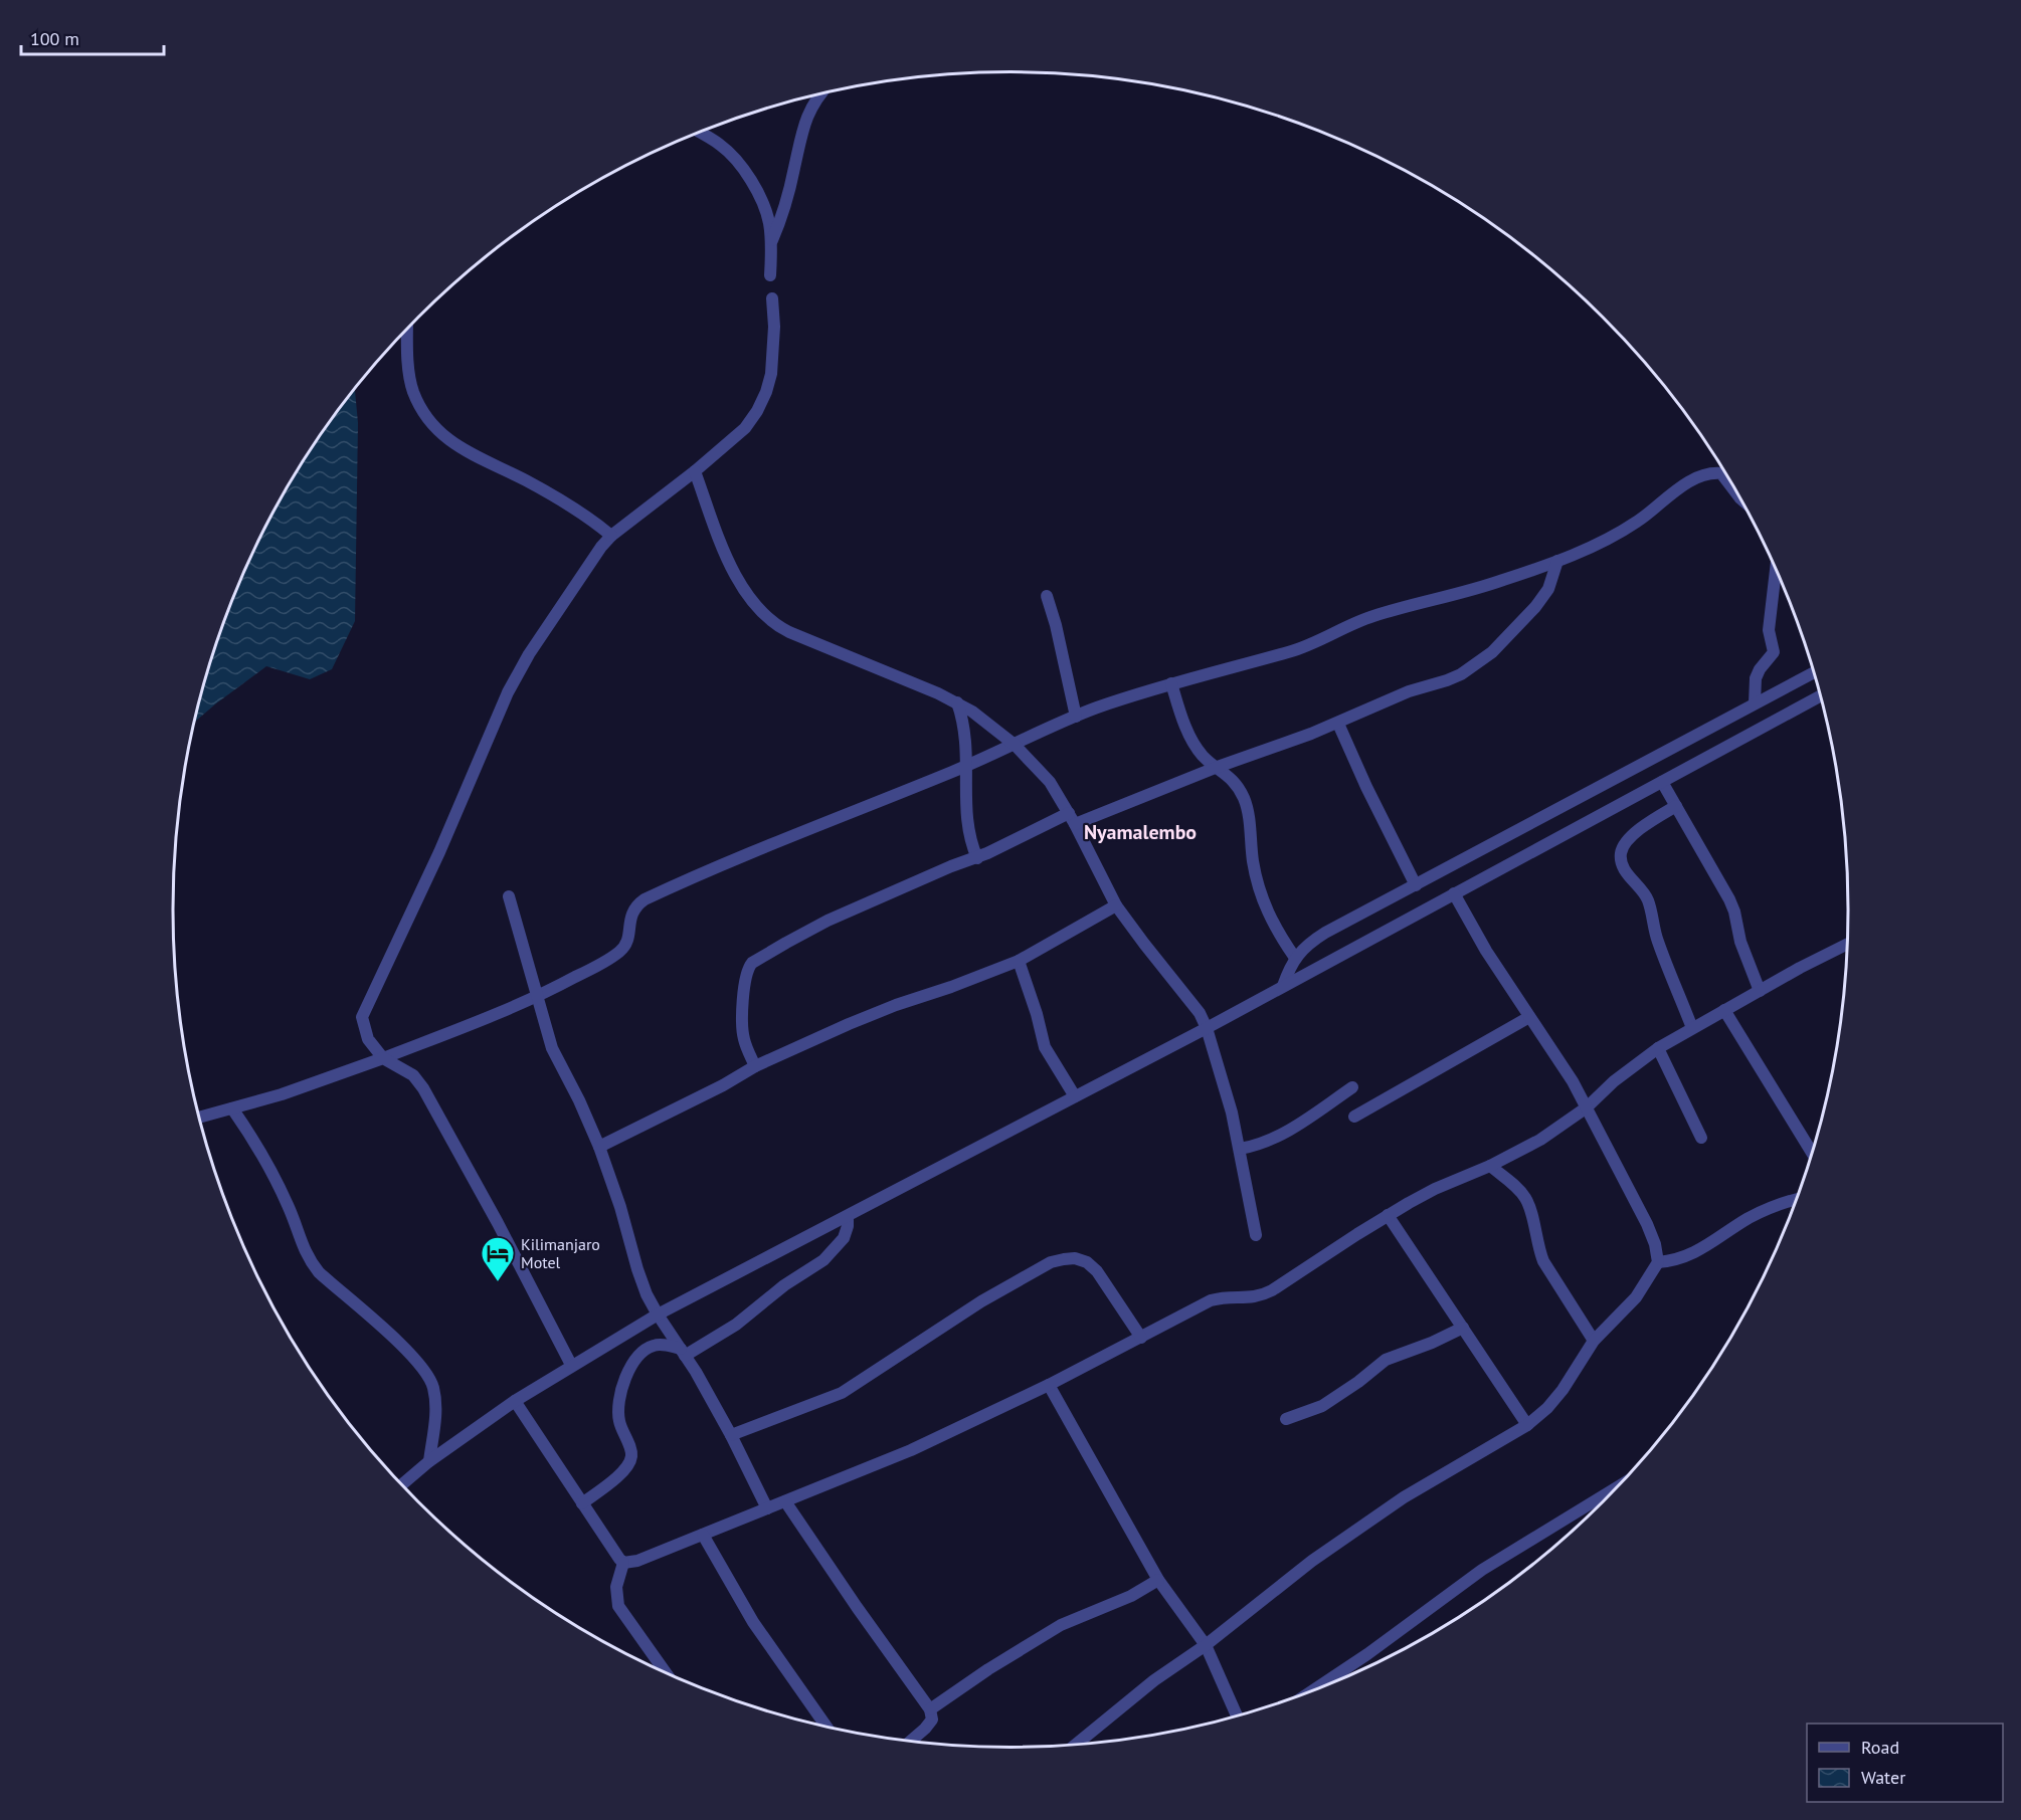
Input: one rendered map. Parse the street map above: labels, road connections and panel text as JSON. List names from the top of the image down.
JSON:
{
  "districts": ["Nyamalembo"],
  "places": {
    "hotel": ["Kilimanjaro Motel"]
  },
  "legend": ["Road", "Water"],
  "scale_bar": "100 m"
}
